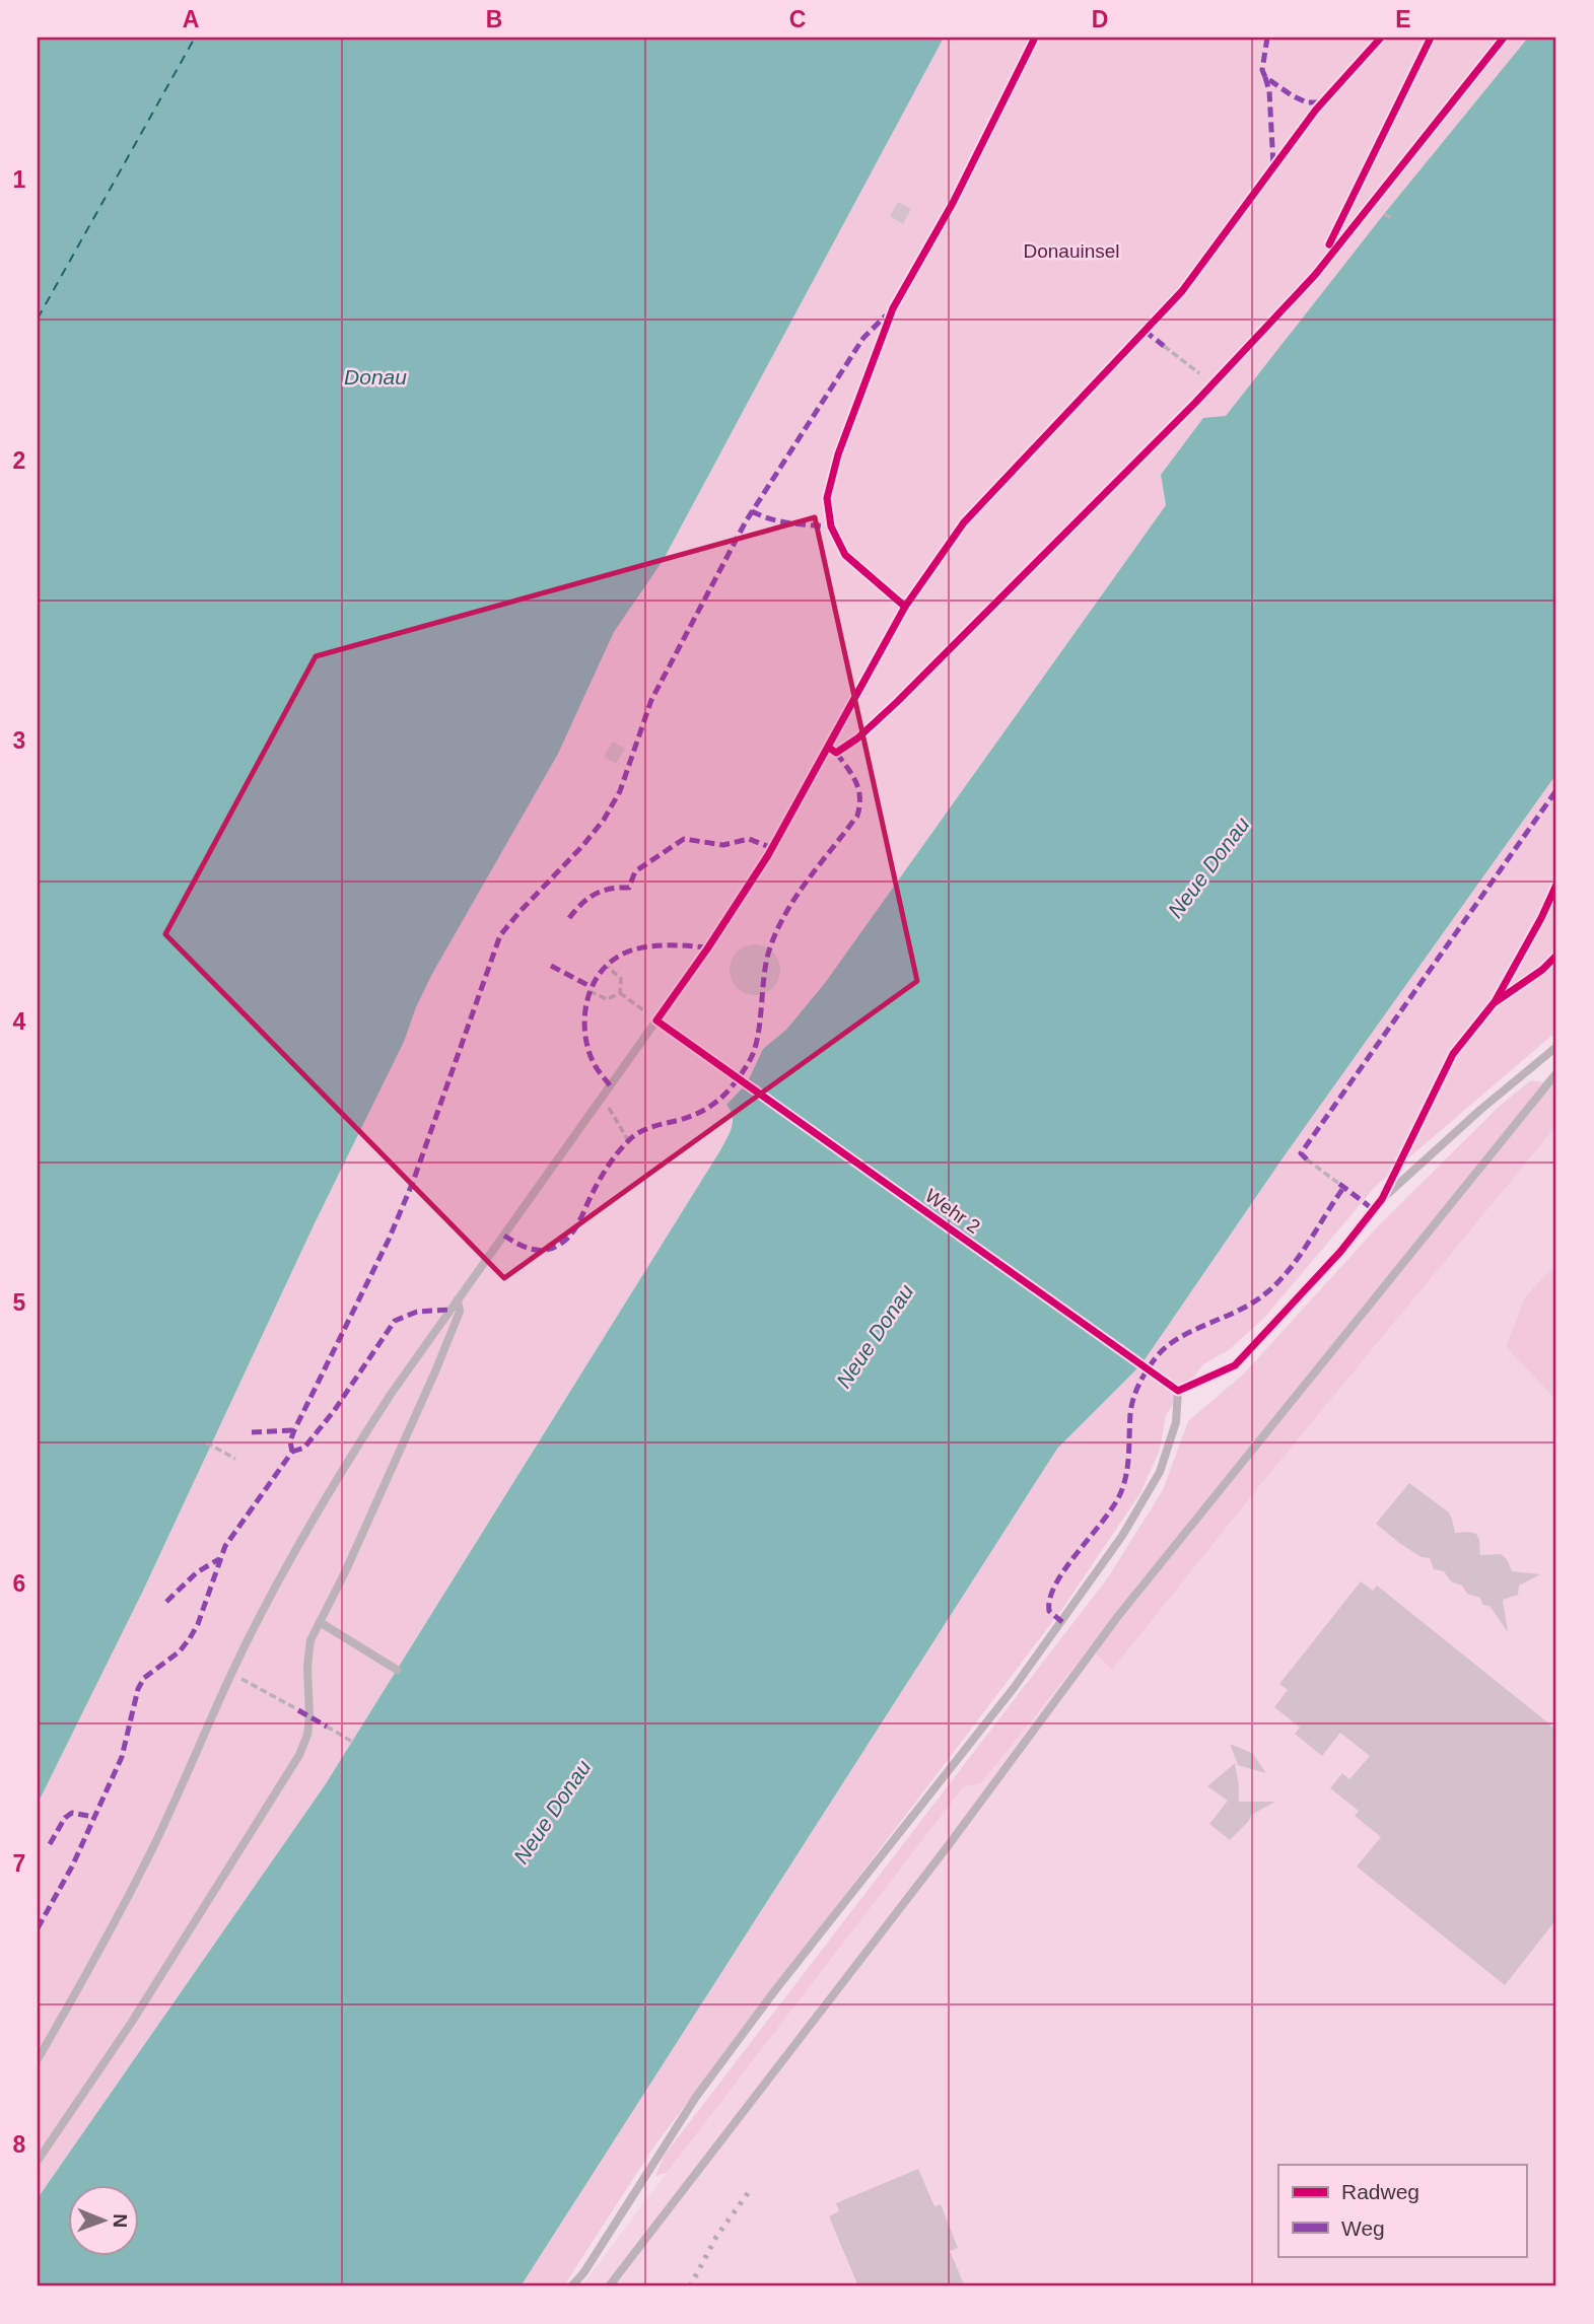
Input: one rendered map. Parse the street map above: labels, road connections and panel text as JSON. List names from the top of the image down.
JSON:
{
  "streets": {
    "lane": ["Wehr 2"]
  },
  "water": ["Donau", "Neue Donau"],
  "parks": ["Donauinsel"],
  "legend": ["Radweg", "Weg"],
  "north": "right",
  "grid": {
    "columns": [
      "A",
      "B",
      "C",
      "D",
      "E"
    ],
    "rows": [
      "1",
      "2",
      "3",
      "4",
      "5",
      "6",
      "7",
      "8"
    ]
  }
}
